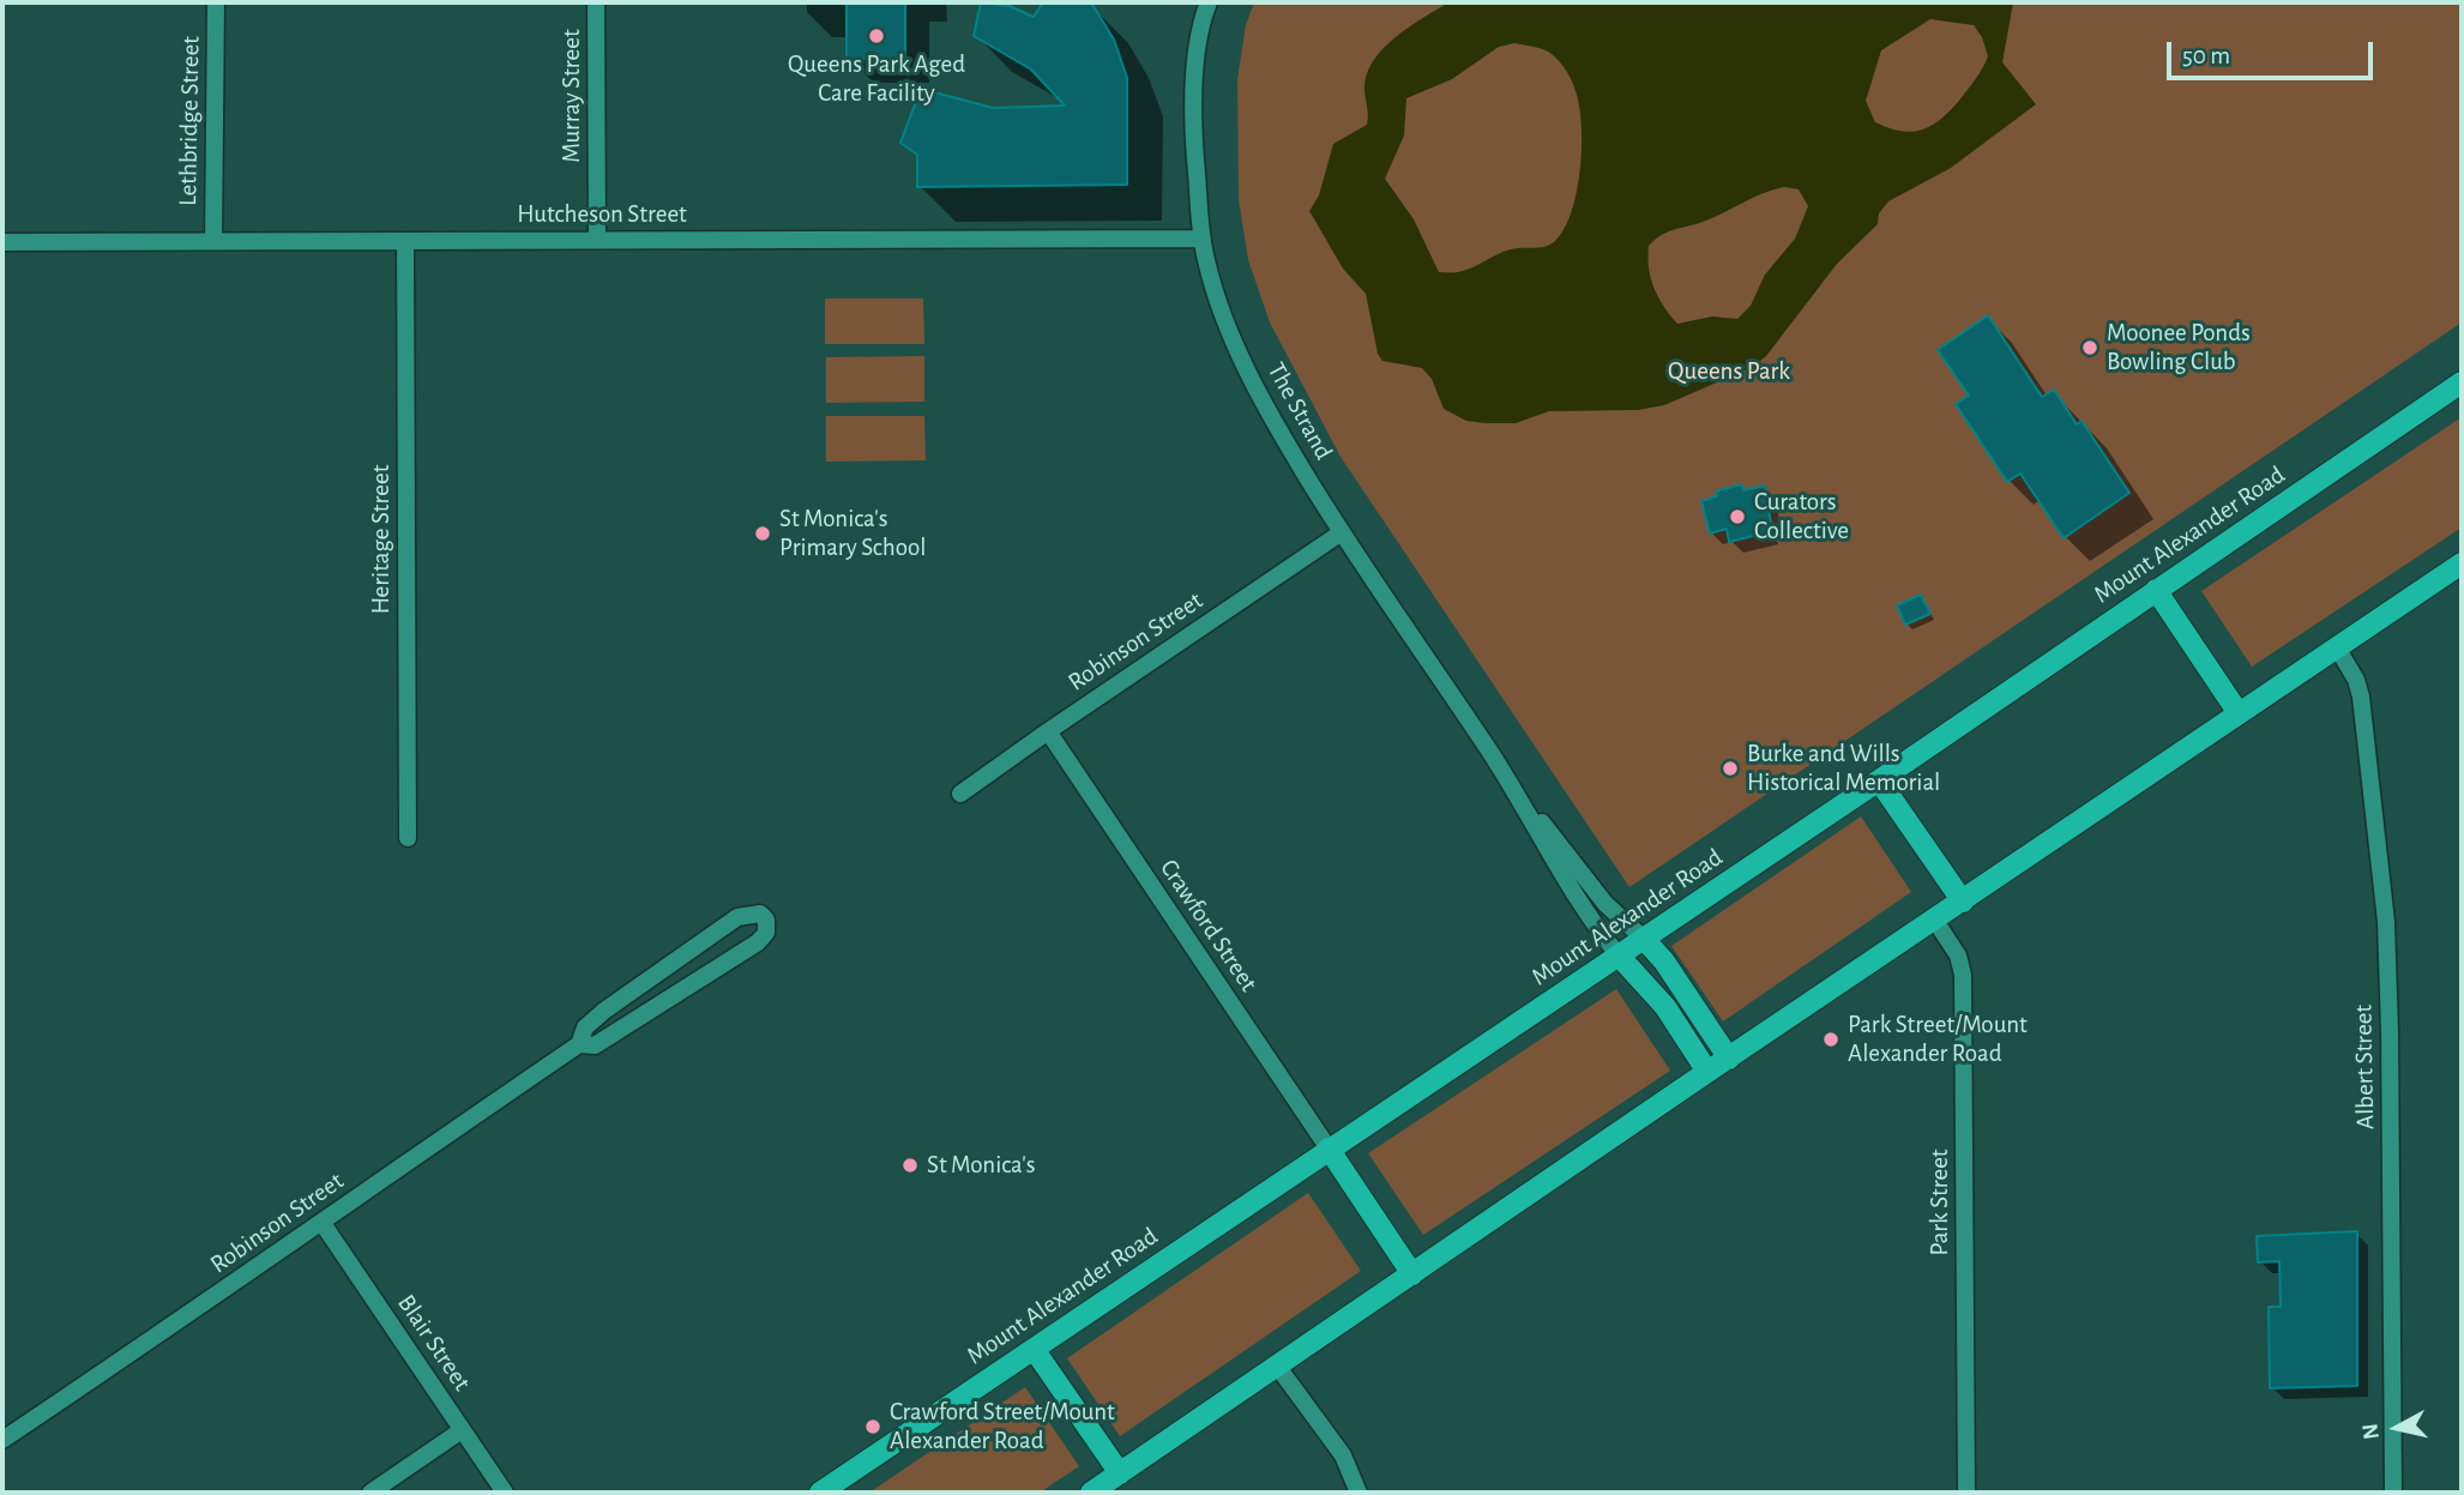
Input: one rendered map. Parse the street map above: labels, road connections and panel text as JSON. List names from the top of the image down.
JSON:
{
  "streets": {
    "main road": ["Mount Alexander Road"],
    "street": [
      "Murray Street",
      "Lethbridge Street",
      "Hutcheson Street",
      "The Strand",
      "Heritage Street",
      "Robinson Street",
      "Crawford Street",
      "Albert Street",
      "Park Street",
      "Blair Street"
    ]
  },
  "crossings": [
    ["Murray Street", "Hutcheson Street"],
    ["Lethbridge Street", "Hutcheson Street"],
    ["Hutcheson Street", "The Strand"],
    ["Hutcheson Street", "Heritage Street"],
    ["The Strand", "Mount Alexander Road"],
    ["The Strand", "Robinson Street"],
    ["Mount Alexander Road", "Crawford Street"],
    ["Robinson Street", "Crawford Street"],
    ["Robinson Street", "Blair Street"]
  ],
  "parks": ["Queens Park"],
  "places": [
    "Queens Park Aged Care Facility",
    "Moonee Ponds Bowling Club",
    "Curators Collective",
    "St Monica's Primary School",
    "Burke and Wills Historical Memorial",
    "Park Street/Mount Alexander Road",
    "St Monica's",
    "Crawford Street/Mount Alexander Road"
  ],
  "scale_bar": "50 m",
  "north": "left"
}
